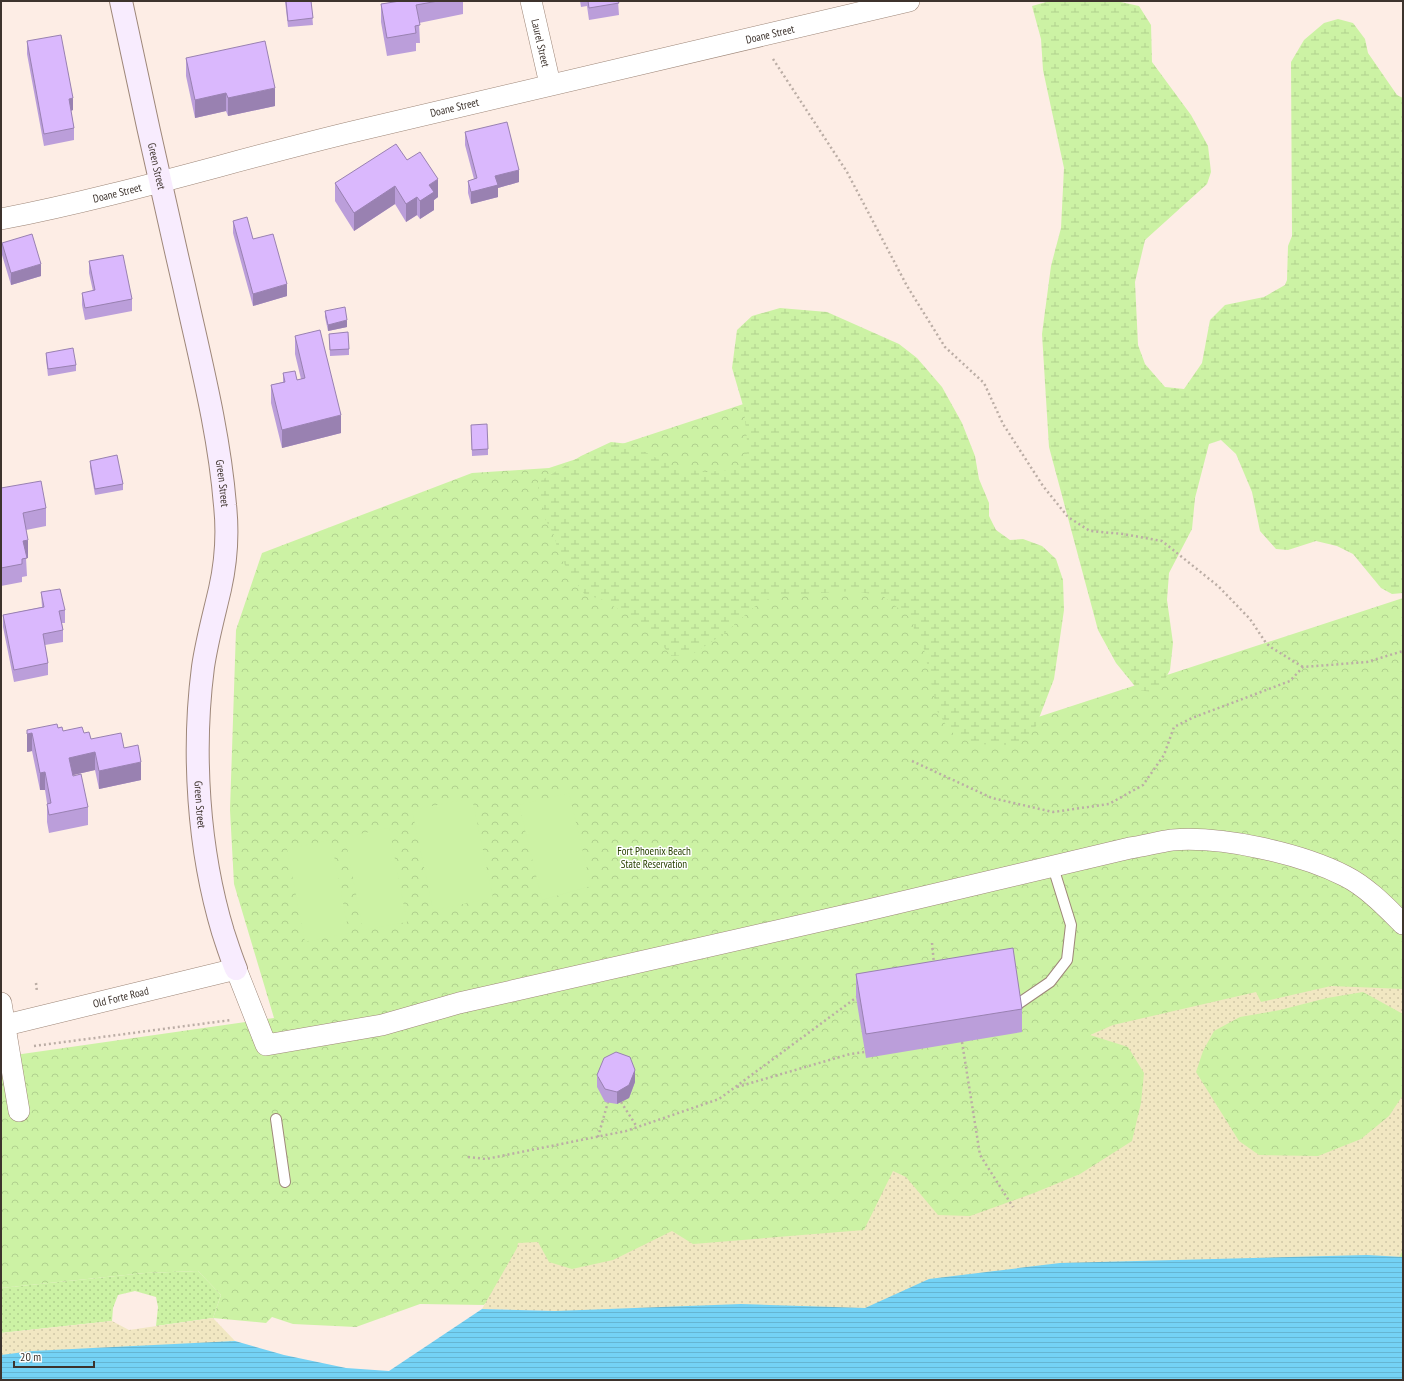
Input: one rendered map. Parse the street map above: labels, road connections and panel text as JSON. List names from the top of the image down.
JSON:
{
  "streets": {
    "main road": ["Green Street"],
    "street": ["Doane Street", "Laurel Street", "Old Forte Road"]
  },
  "crossings": [
    ["Doane Street", "Laurel Street"],
    ["Doane Street", "Green Street"],
    ["Green Street", "Old Forte Road"]
  ],
  "parks": ["Fort Phoenix Beach State Reservation"],
  "scale_bar": "20 m"
}
